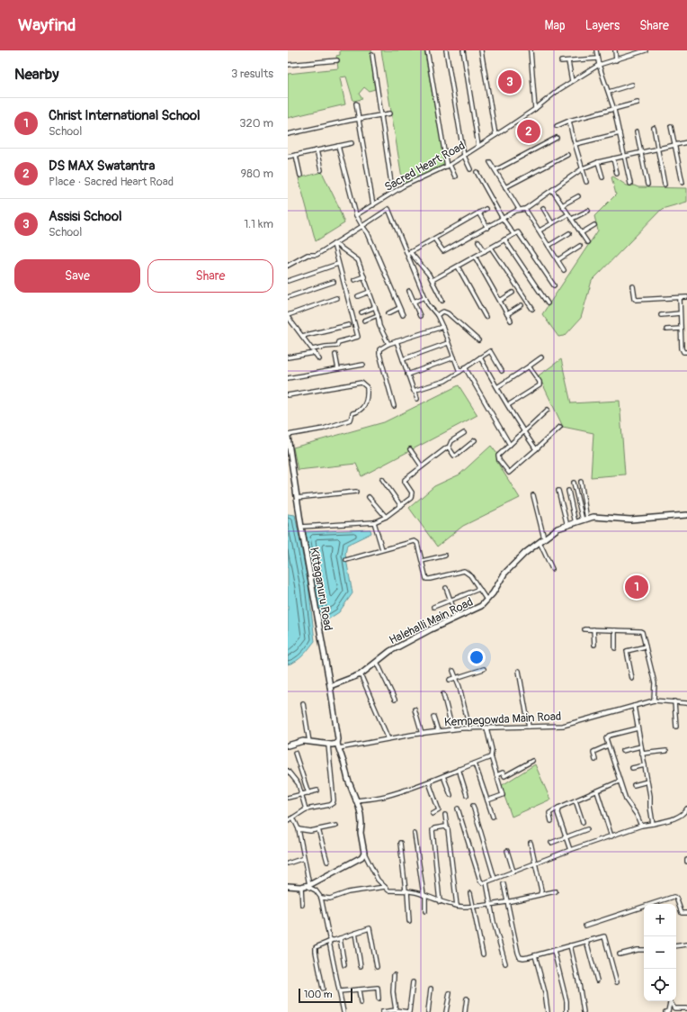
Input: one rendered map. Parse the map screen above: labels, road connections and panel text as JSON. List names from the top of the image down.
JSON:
{
  "streets": {
    "street": [
      "Sacred Heart Road",
      "Kittaganuru Road",
      "Halehalli Main Road",
      "Kempegowda Main Road"
    ]
  },
  "crossings": [
    ["Kittaganuru Road", "Halehalli Main Road"],
    ["Kittaganuru Road", "Kempegowda Main Road"]
  ],
  "scale_bar": "100 m",
  "page": {
    "header": "Wayfind",
    "nav": ["Map", "Layers", "Share"],
    "heading": ["Nearby", "3 results"],
    "pins": ["3", "2", "1"],
    "list": [
      {
        "mark": "1",
        "name": "Christ International School",
        "note": "School",
        "value": "320 m"
      },
      {
        "mark": "2",
        "name": "DS MAX Swatantra",
        "note": "Place · Sacred Heart Road",
        "value": "980 m"
      },
      {
        "mark": "3",
        "name": "Assisi School",
        "note": "School",
        "value": "1.1 km"
      }
    ],
    "buttons": ["Save", "Share"],
    "map_buttons": ["+", "−"],
    "scale": "100 m"
  }
}
